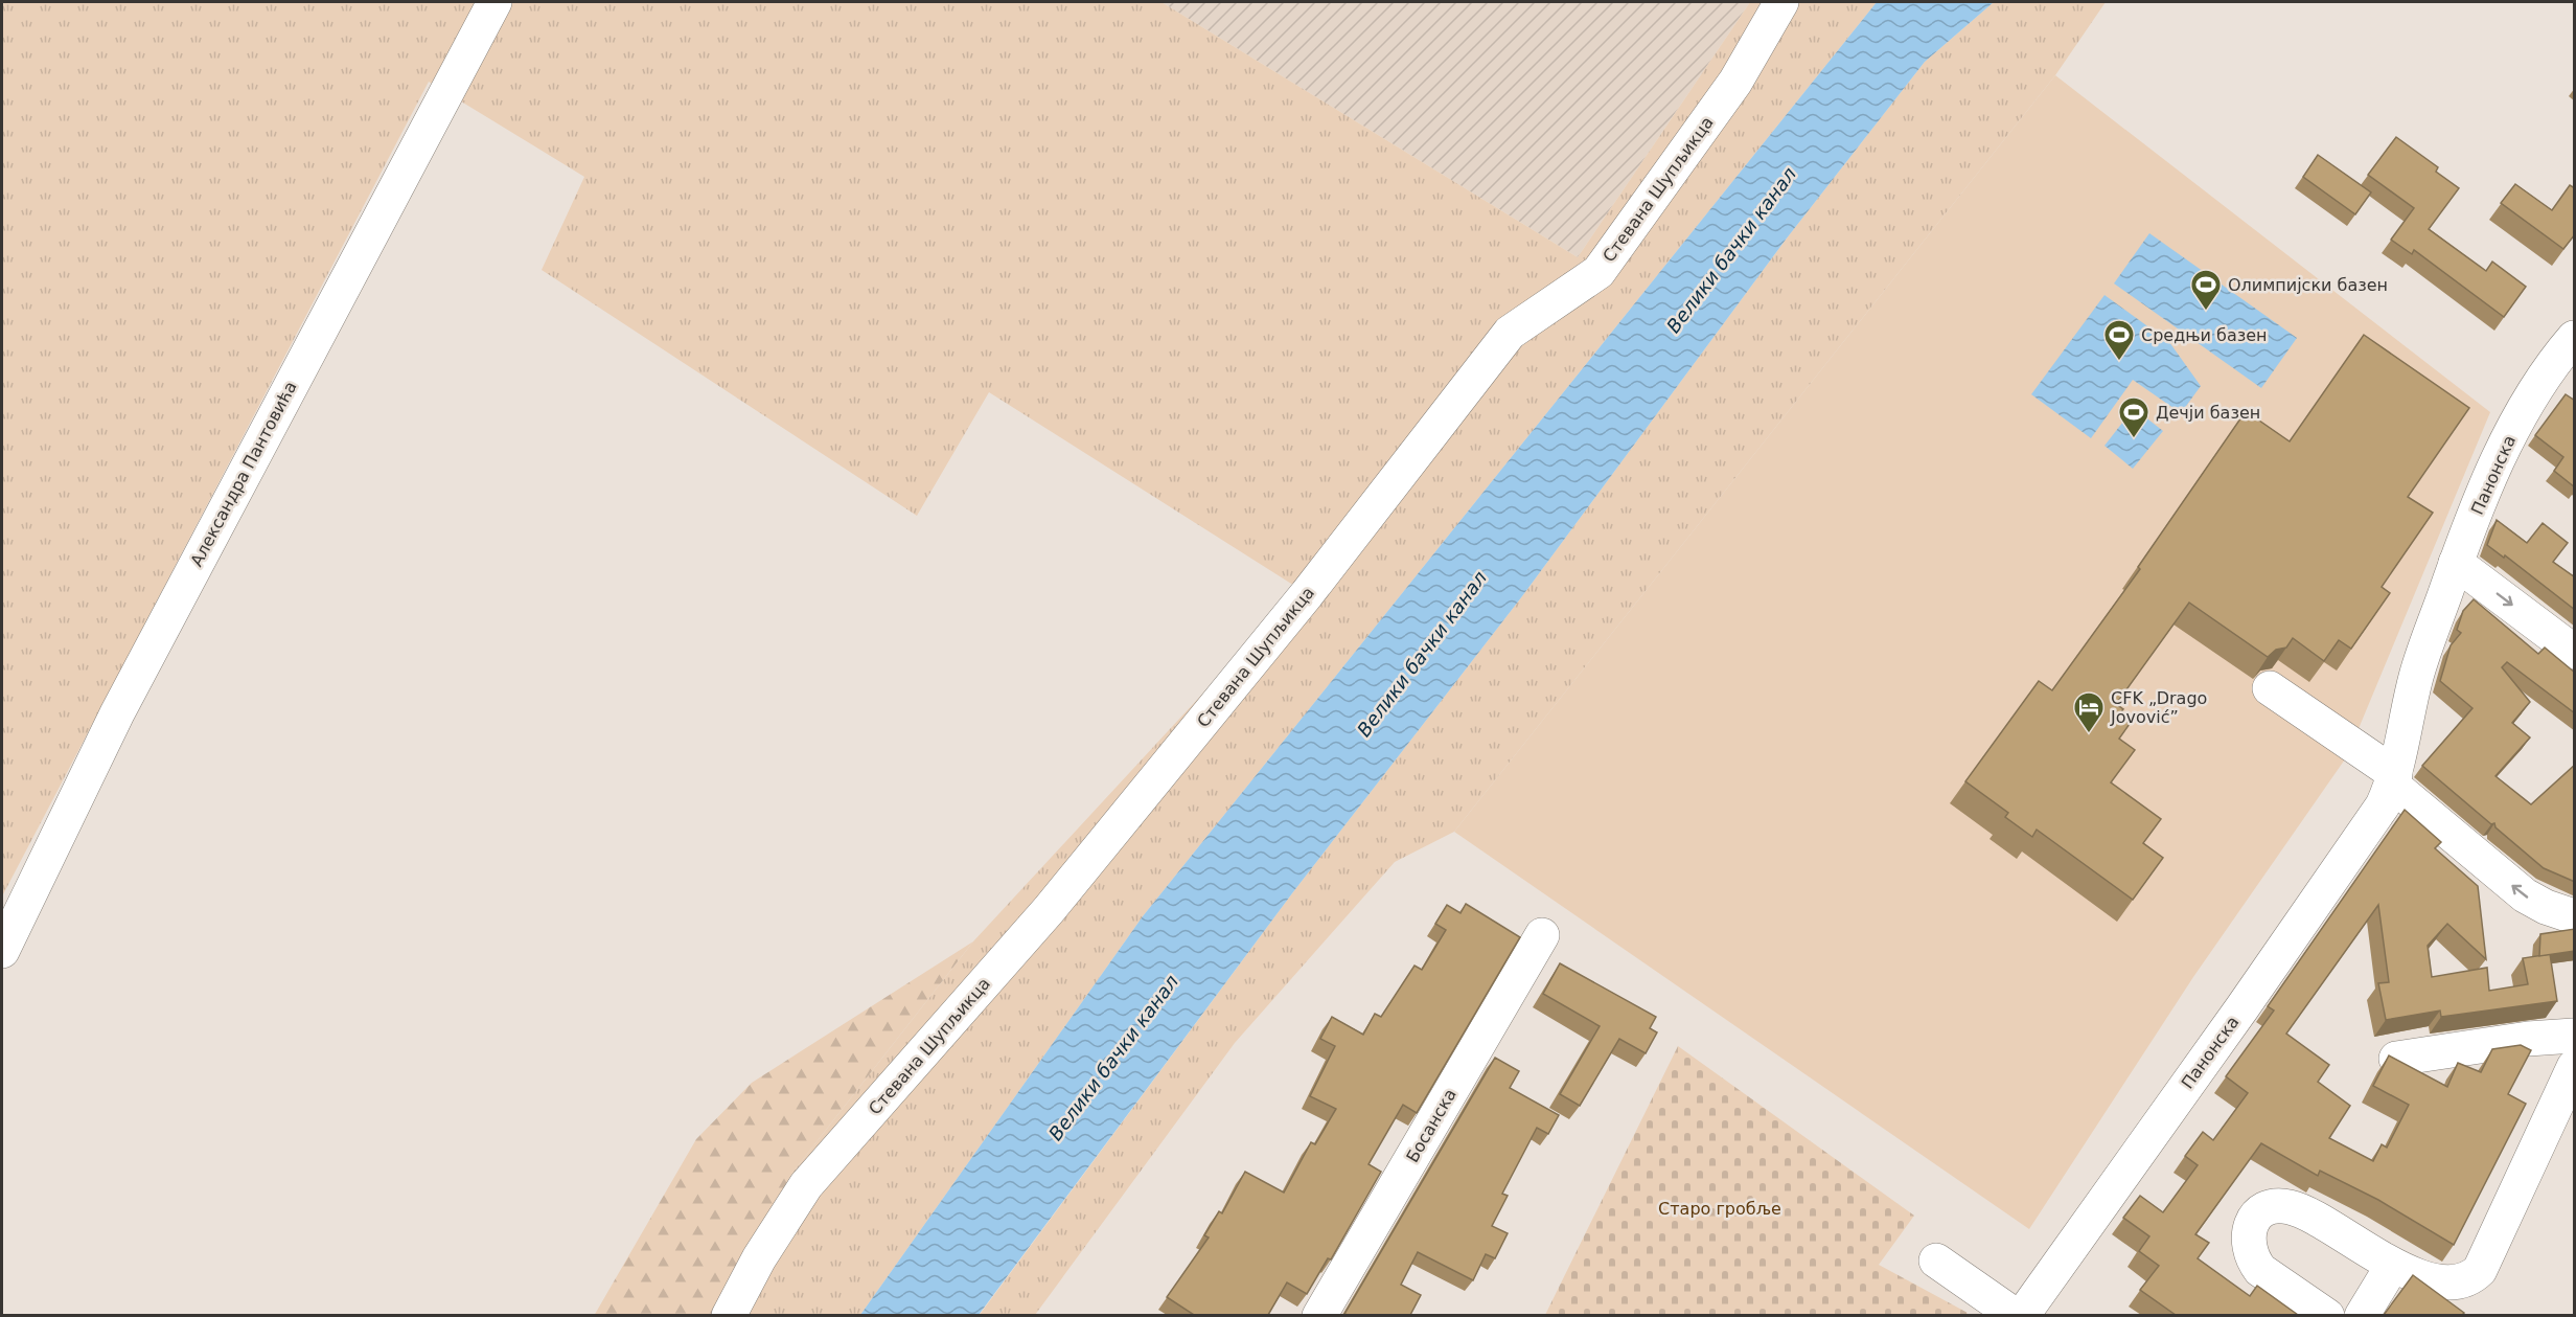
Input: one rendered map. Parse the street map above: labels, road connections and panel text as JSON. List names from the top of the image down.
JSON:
{
  "streets": {
    "street": [
      "Стевана Шупљикца",
      "Александра Пантовића",
      "Панонска",
      "Босанска"
    ]
  },
  "water": ["Велики бачки канал"],
  "parks": ["Старо гробље"],
  "places": {
    "sports": ["Олимпијски базен", "Средњи базен", "Дечји базен"],
    "hotel": ["CFK „Drago Jovović”"]
  }
}
